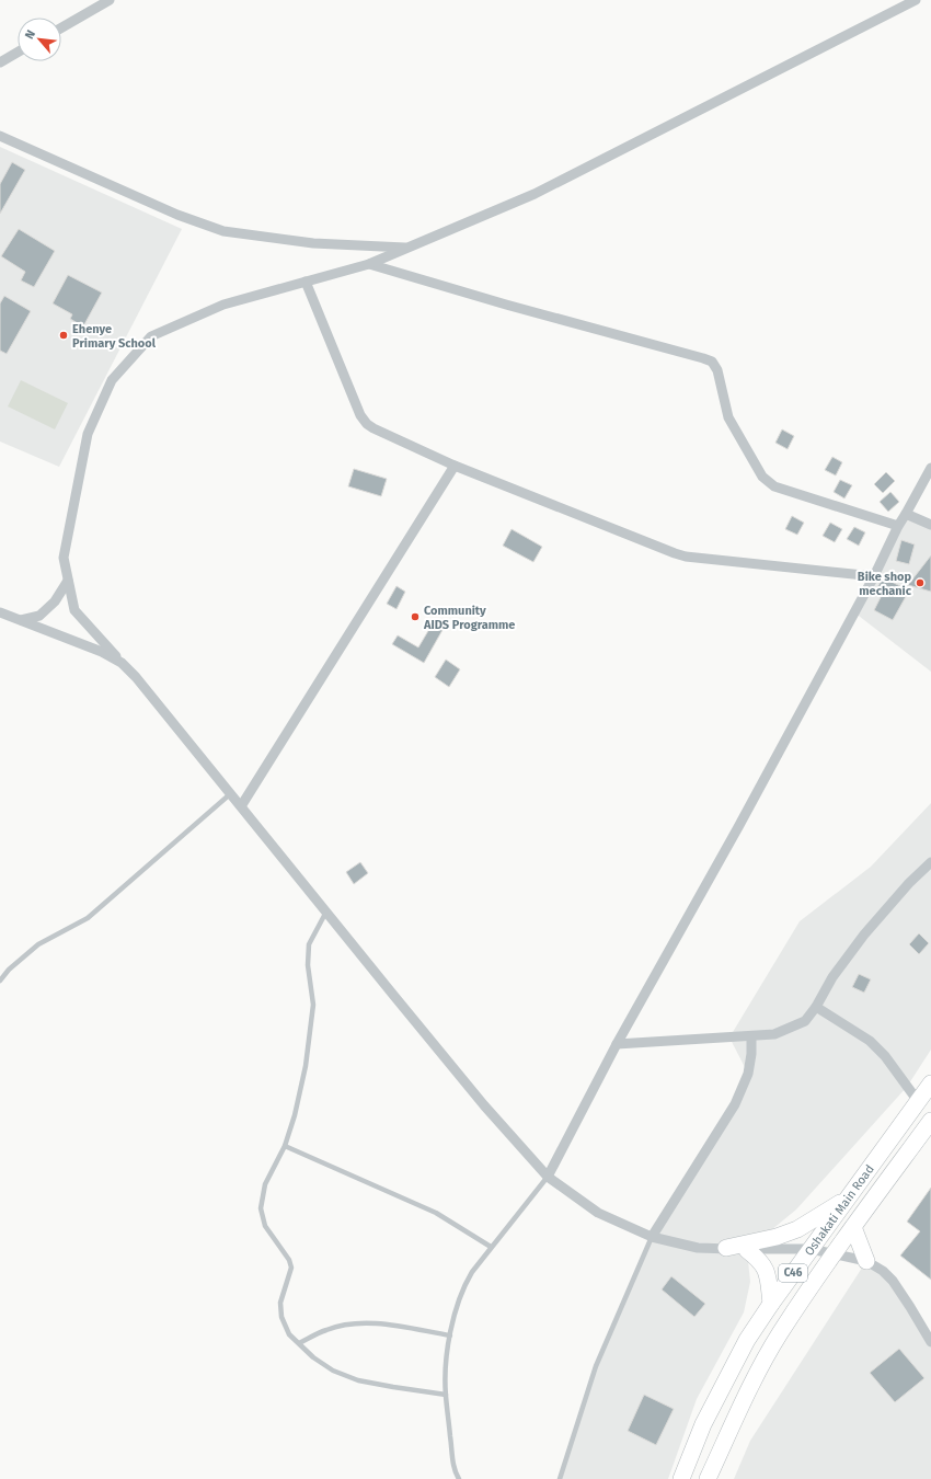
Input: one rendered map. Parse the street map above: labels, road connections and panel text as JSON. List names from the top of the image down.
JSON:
{
  "streets": {
    "main road": ["Oshakati Main Road", "C46"]
  },
  "places": ["Ehenye Primary School", "Bike shop mechanic", "Community AIDS Programme"],
  "north": "top left"
}
